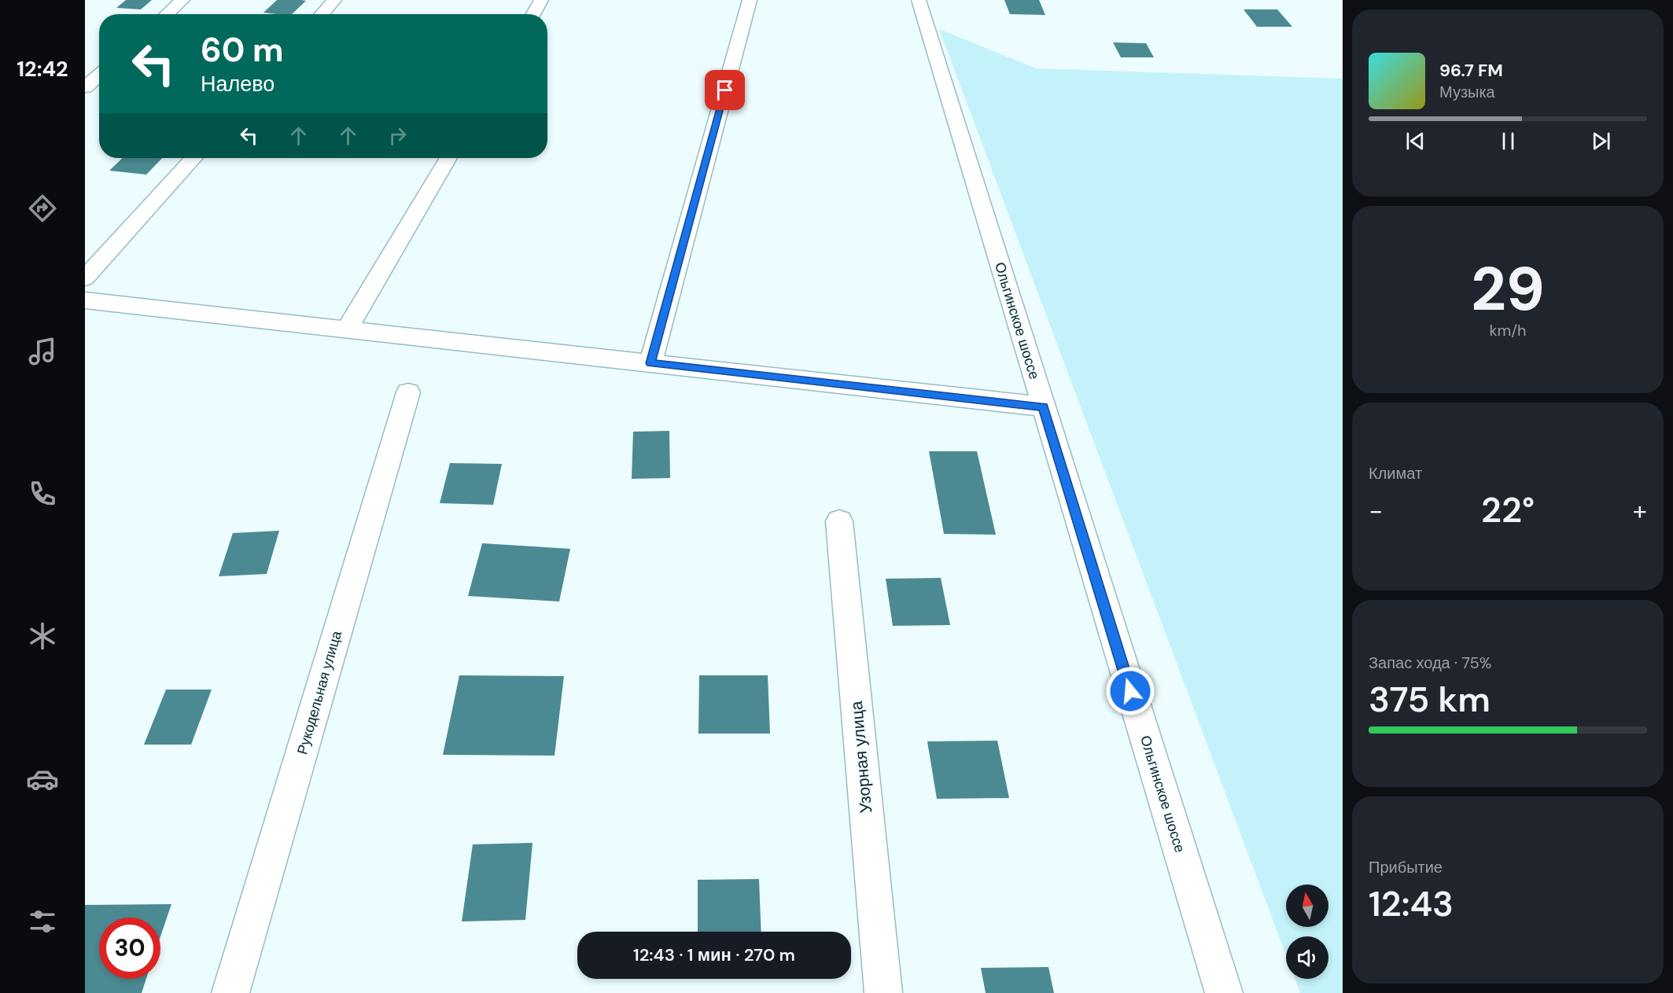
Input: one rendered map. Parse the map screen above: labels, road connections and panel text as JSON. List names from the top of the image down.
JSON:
{
  "streets": {
    "street": ["Ольгинское шоссе", "Рукодельная улица", "Узорная улица"]
  },
  "north": "top",
  "page": {
    "tabs": "12:42",
    "turn": ["60 m", "Налево"],
    "song": ["96.7 FM", "Музыка"],
    "tile": [
      ["29", "km/h"],
      "Климат",
      ["Запас хода · 75%", "375 km"],
      ["Прибытие", "12:43"]
    ],
    "heat": ["−", "22°", "+"],
    "limit": "30",
    "trip": "12:43 · 1 мин · 270 m"
  }
}
